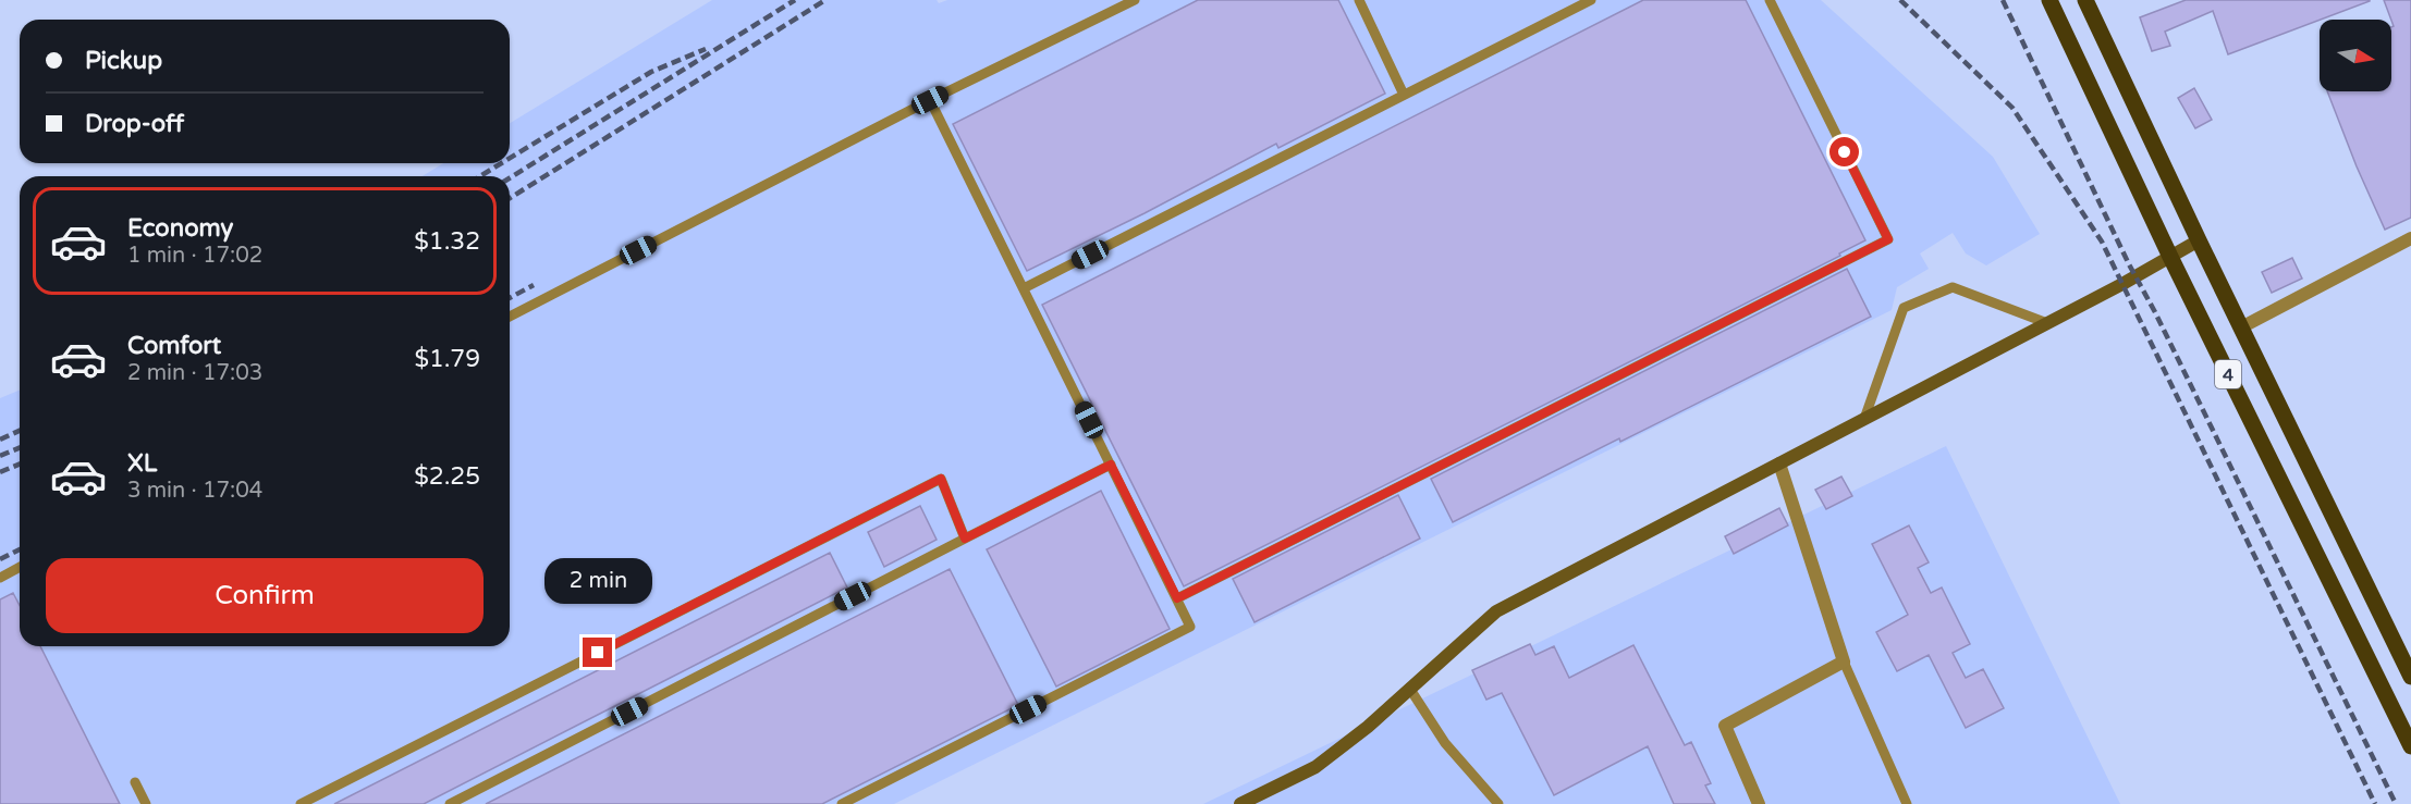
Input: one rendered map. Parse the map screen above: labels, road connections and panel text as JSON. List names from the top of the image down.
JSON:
{
  "streets": {
    "main road": ["4"]
  },
  "north": "right",
  "page": {
    "banner": ["Pickup", "Drop-off"],
    "list": [
      {
        "name": "Economy",
        "note": "1 min · 17:02",
        "value": "$1.32"
      },
      {
        "name": "Comfort",
        "note": "2 min · 17:03",
        "value": "$1.79"
      },
      {
        "name": "XL",
        "note": "3 min · 17:04",
        "value": "$2.25"
      }
    ],
    "buttons": "Confirm",
    "bubble": "2 min"
  }
}
